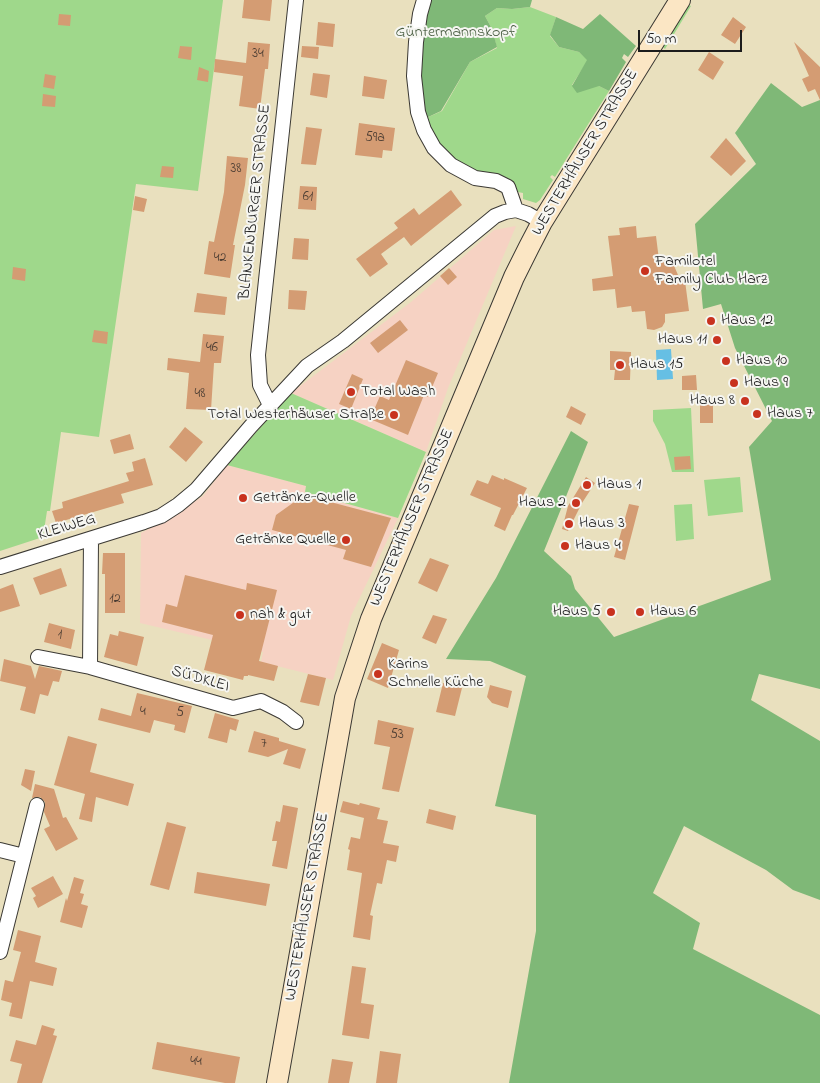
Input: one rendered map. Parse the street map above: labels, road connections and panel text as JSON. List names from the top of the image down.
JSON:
{
  "streets": {
    "main road": ["WESTERHÄUSER STRASSE"],
    "street": ["BLANKENBURGER STRASSE", "KLEIWEG", "SÜDKLEI"]
  },
  "crossings": [
    ["BLANKENBURGER STRASSE", "KLEIWEG"]
  ],
  "parks": ["Güntermannskopf"],
  "places": [
    "Familotel Family Club Harz",
    "Haus 12",
    "Haus 11",
    "Haus 10",
    "Haus 15",
    "Haus 9",
    "Total Wash",
    "Haus 8",
    "Haus 7",
    "Total Westerhäuser Straße",
    "Haus 1",
    "Getränke-Quelle",
    "Haus 2",
    "Haus 3",
    "Getränke Quelle",
    "Haus 4",
    "Haus 5",
    "Haus 6",
    "nah & gut",
    "Karins Schnelle Küche"
  ],
  "house_numbers": [
    "34",
    "59a",
    "38",
    "61",
    "42",
    "46",
    "48",
    "12",
    "1",
    "4",
    "5",
    "53",
    "7",
    "44"
  ],
  "scale_bar": "50 m"
}
